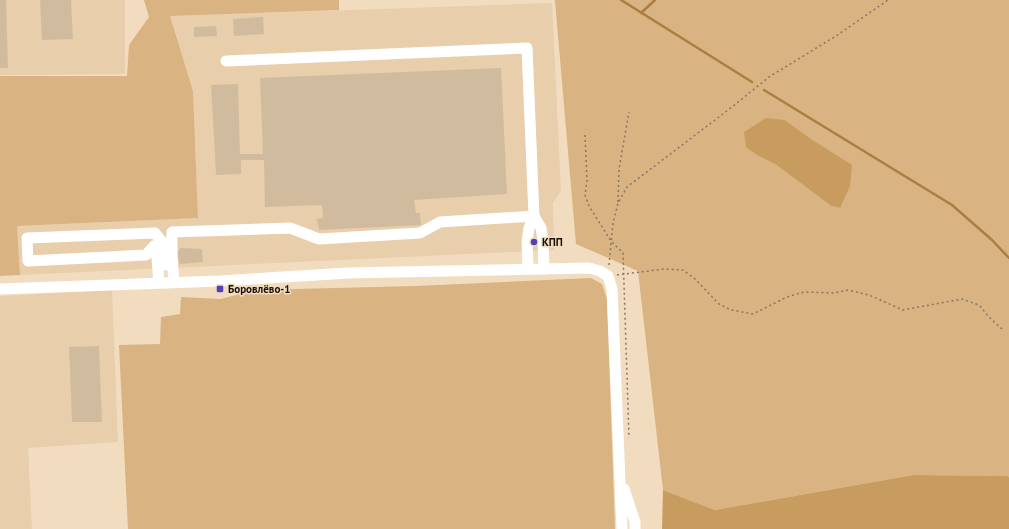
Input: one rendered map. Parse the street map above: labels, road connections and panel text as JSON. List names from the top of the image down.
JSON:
{
  "places": {
    "other": ["КПП"],
    "transit": ["Боровлёво-1"]
  }
}
